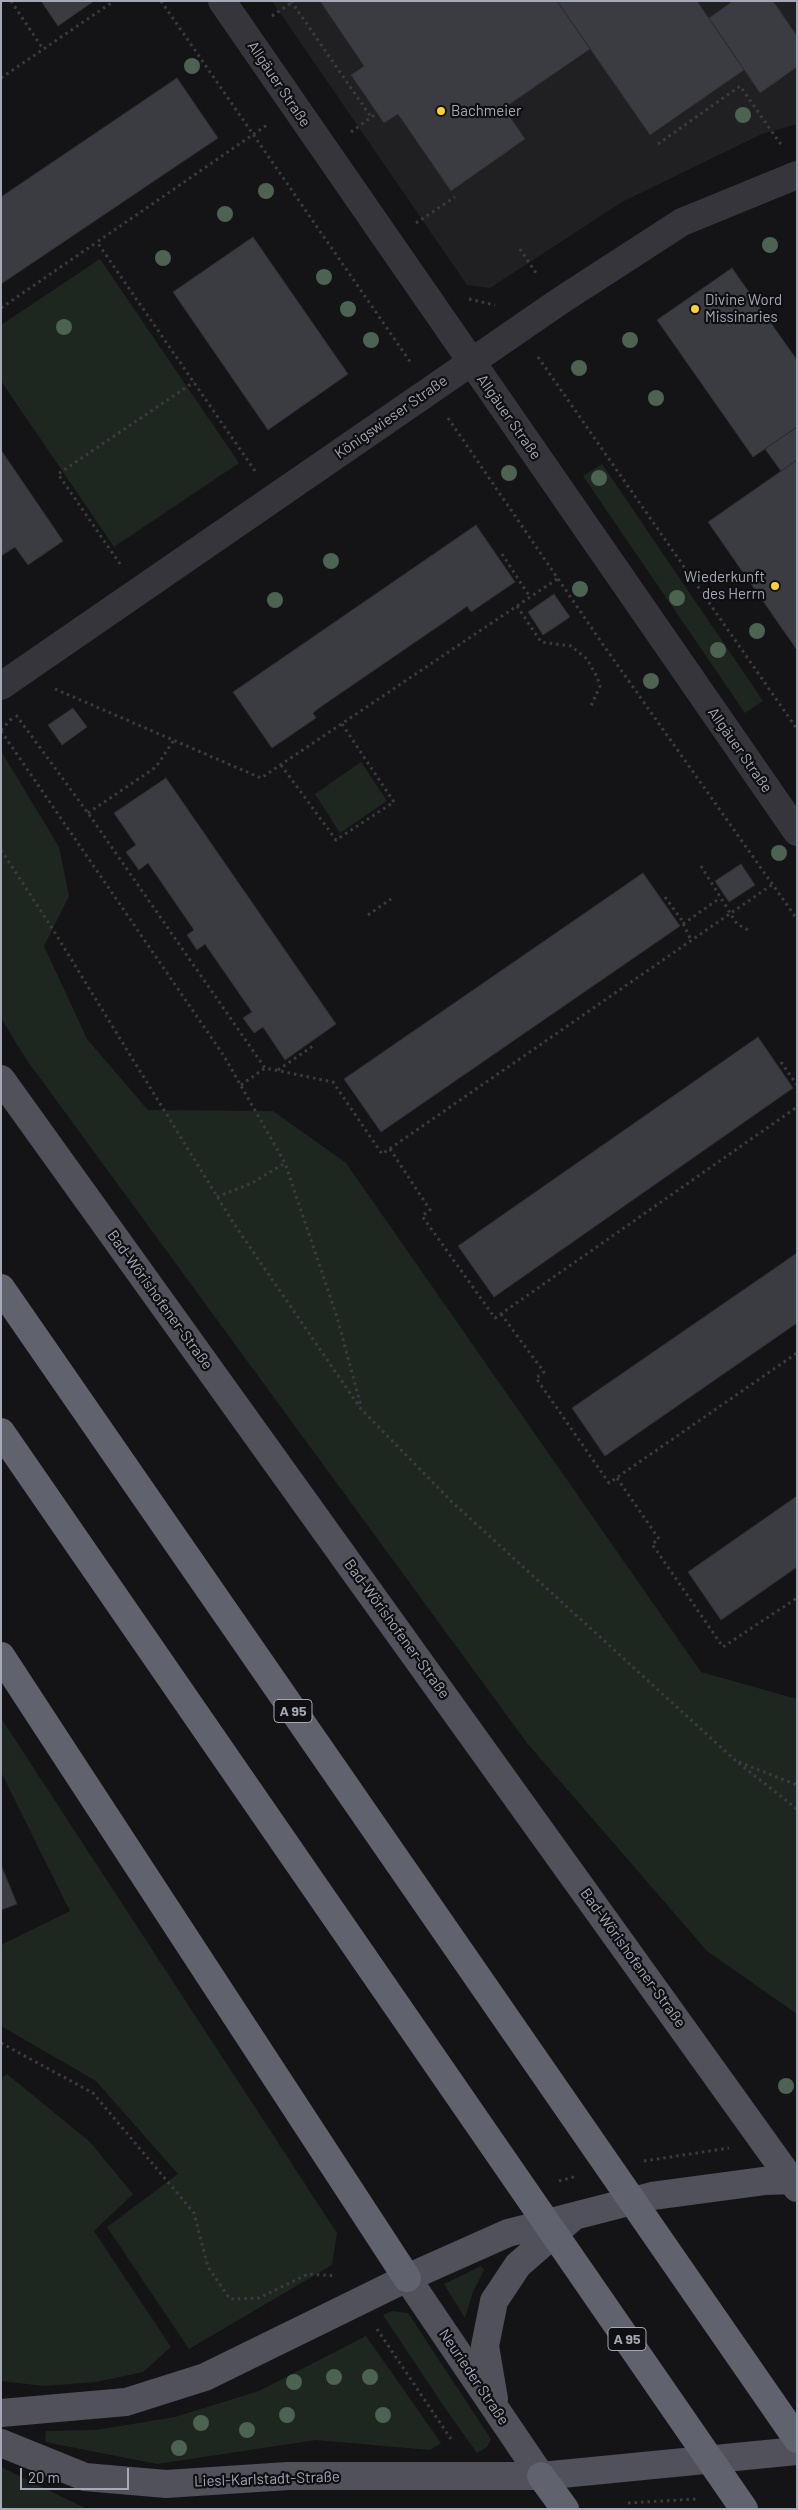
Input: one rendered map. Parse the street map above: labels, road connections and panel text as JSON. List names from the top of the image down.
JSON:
{
  "streets": {
    "highway": ["A 95"],
    "main road": ["Bad-Wörishofener-Straße", "Neurieder Straße", "Liesl-Karlstadt-Straße"],
    "street": ["Allgäuer Straße", "Königswieser Straße"]
  },
  "crossings": [
    ["Allgäuer Straße", "Königswieser Straße"],
    ["Neurieder Straße", "Liesl-Karlstadt-Straße"]
  ],
  "places": ["Bachmeier", "Divine Word Missinaries", "Wiederkunft des Herrn"],
  "scale_bar": "20 m"
}
